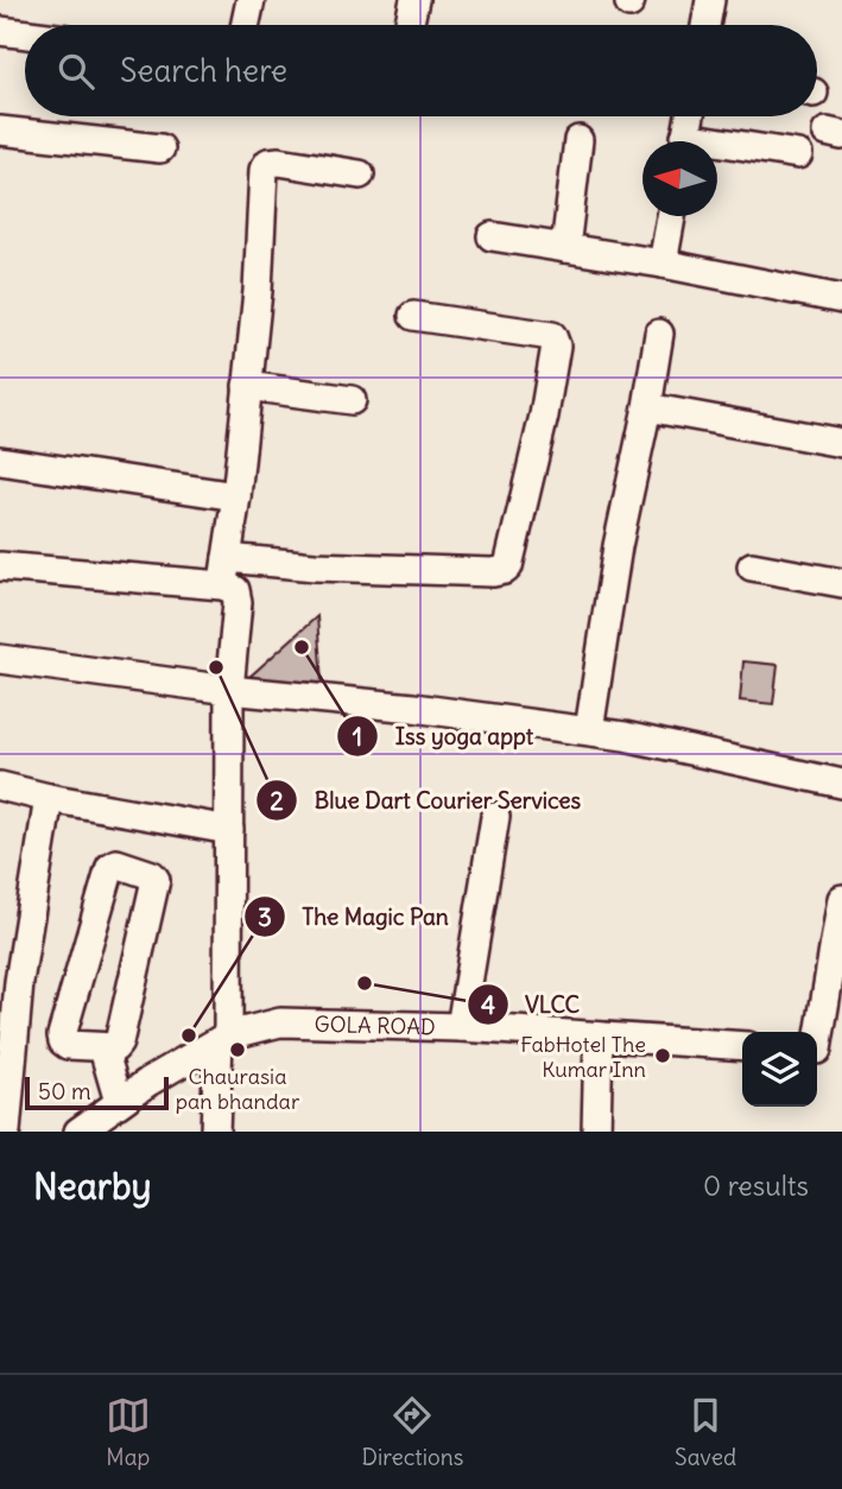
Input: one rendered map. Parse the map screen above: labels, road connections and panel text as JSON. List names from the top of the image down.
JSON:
{
  "streets": {
    "street": ["GOLA ROAD"]
  },
  "places": [
    "Iss yoga appt",
    "Blue Dart Courier Services",
    "VLCC",
    "The Magic Pan",
    "Chaurasia pan bhandar",
    "FabHotel The Kumar Inn"
  ],
  "scale_bar": "50 m",
  "north": "left",
  "page": {
    "search": "Search here",
    "scale": "50 m",
    "heading": ["Nearby", "0 results"],
    "nav": ["Map", "Directions", "Saved"]
  }
}
